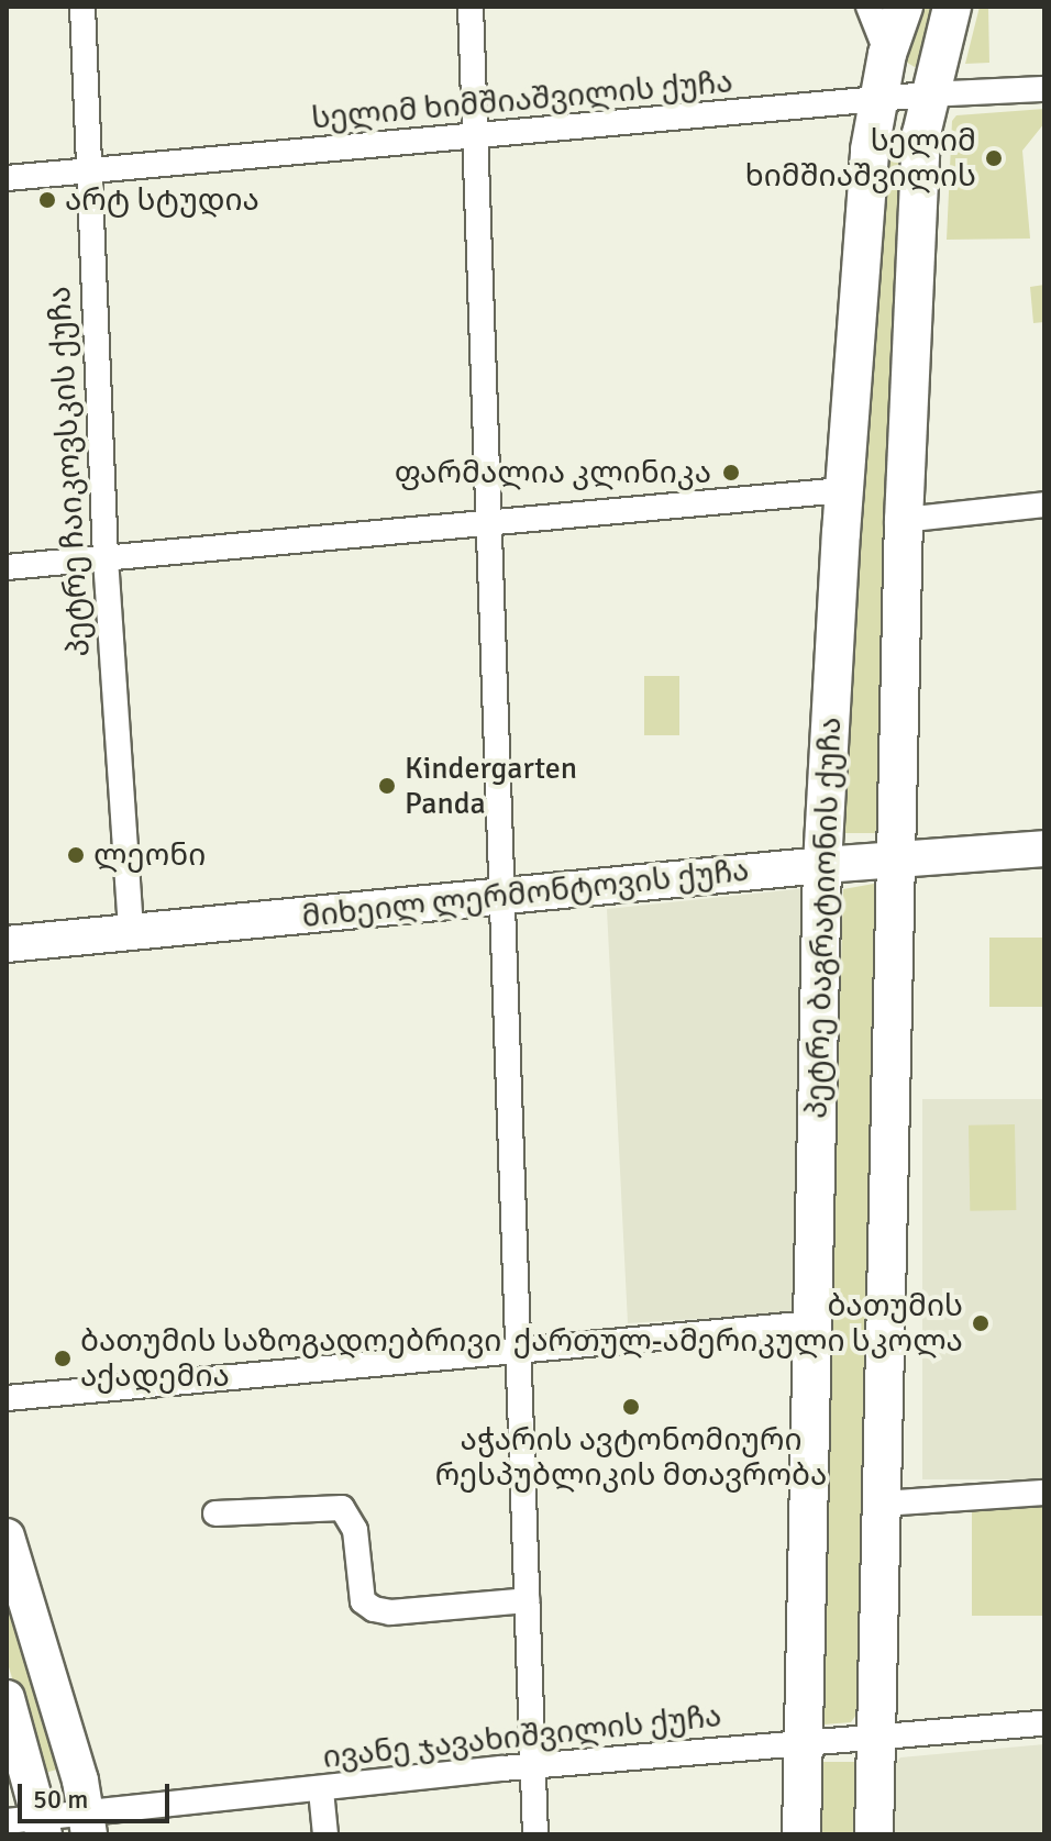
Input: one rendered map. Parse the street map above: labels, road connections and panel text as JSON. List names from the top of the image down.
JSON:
{
  "streets": {
    "main road": ["პეტრე ბაგრატიონის ქუჩა"],
    "street": [
      "სელიმ ხიმშიაშვილის ქუჩა",
      "პეტრე ჩაიკოვსკის ქუჩა",
      "მიხეილ ლერმონტოვის ქუჩა",
      "ივანე ჯავახიშვილის ქუჩა"
    ]
  },
  "crossings": [
    ["სელიმ ხიმშიაშვილის ქუჩა", "პეტრე ჩაიკოვსკის ქუჩა"],
    ["სელიმ ხიმშიაშვილის ქუჩა", "პეტრე ბაგრატიონის ქუჩა"],
    ["პეტრე ჩაიკოვსკის ქუჩა", "მიხეილ ლერმონტოვის ქუჩა"],
    ["მიხეილ ლერმონტოვის ქუჩა", "პეტრე ბაგრატიონის ქუჩა"],
    ["პეტრე ბაგრატიონის ქუჩა", "ივანე ჯავახიშვილის ქუჩა"]
  ],
  "places": [
    "სელიმ ხიმშიაშვილის",
    "არტ სტუდია",
    "ფარმალია კლინიკა",
    "Kindergarten Panda",
    "ლეონი",
    "ბათუმის ქართულ-ამერიკული სკოლა",
    "ბათუმის საზოგადოებრივი აქადემია",
    "აჭარის ავტონომიური რესპუბლიკის მთავრობა"
  ],
  "scale_bar": "50 m"
}
